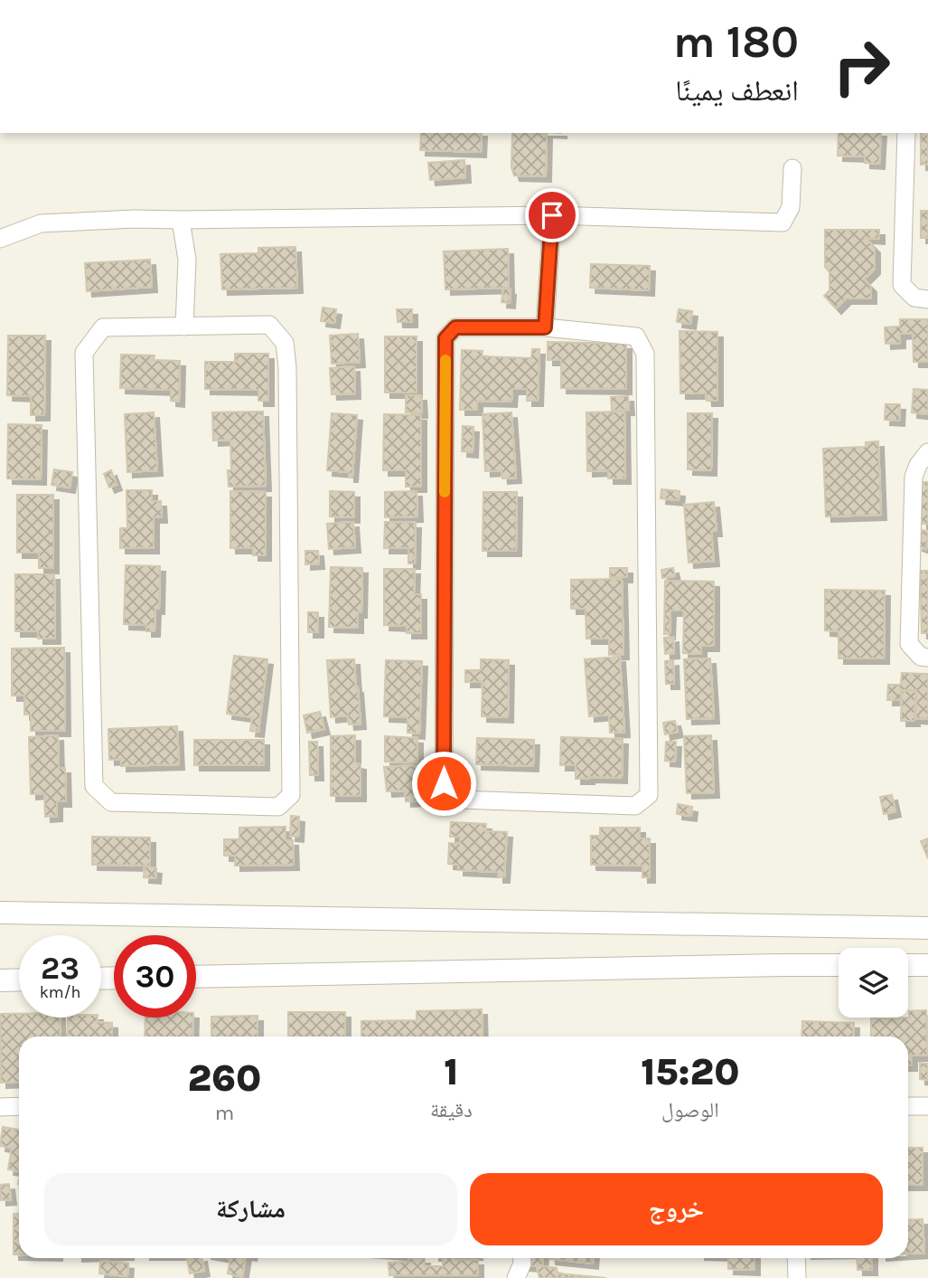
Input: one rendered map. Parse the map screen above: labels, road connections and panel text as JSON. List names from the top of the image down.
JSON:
{
  "page": {
    "turn": ["180 m", "انعطف يمينًا"],
    "speed": "23 km/h",
    "limit": "30",
    "eta": [
      "15:20",
      "الوصول",
      "1",
      "دقيقة",
      "260",
      "m"
    ],
    "buttons": ["خروج", "مشاركة"]
  }
}
